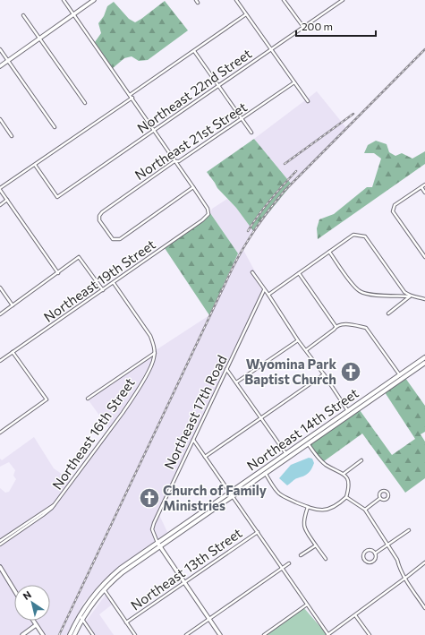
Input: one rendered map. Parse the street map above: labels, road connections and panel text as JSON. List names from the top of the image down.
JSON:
{
  "streets": {
    "main road": ["Northeast 14th Street"],
    "street": [
      "Northeast 22nd Street",
      "Northeast 21st Street",
      "Northeast 19th Street",
      "Northeast 17th Road",
      "Northeast 16th Street",
      "Northeast 13th Street"
    ]
  },
  "crossings": [
    ["Northeast 21st Street", "Northeast 19th Street"],
    ["Northeast 17th Road", "Northeast 14th Street"]
  ],
  "places": {
    "church": ["Wyomina Park Baptist Church", "Church of Family Ministries"]
  },
  "scale_bar": "200 m",
  "north": "top left"
}
